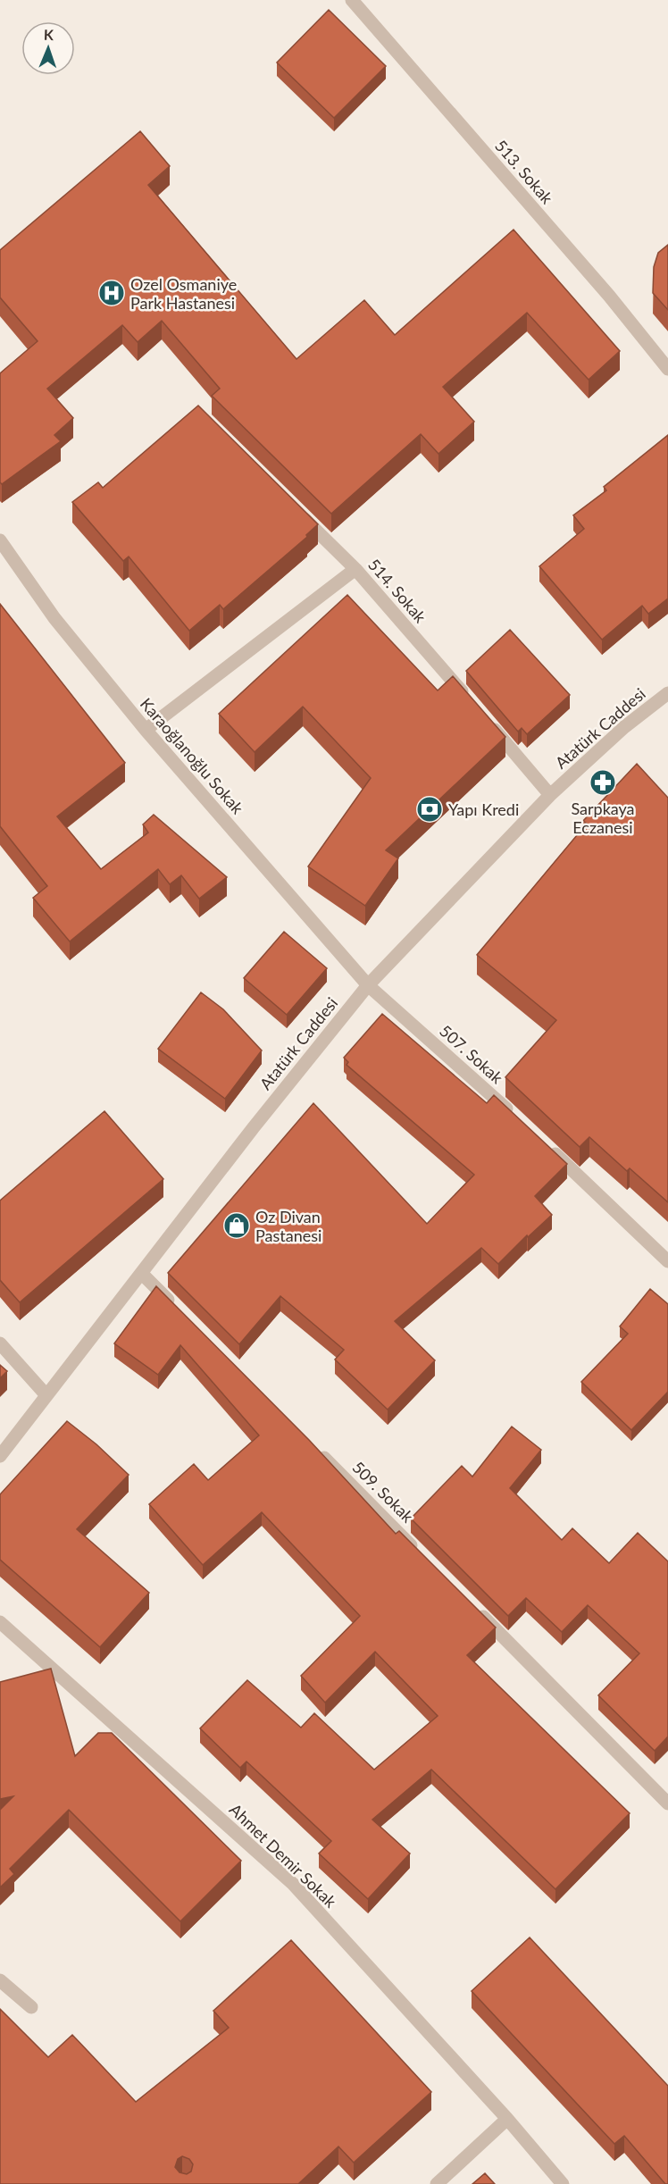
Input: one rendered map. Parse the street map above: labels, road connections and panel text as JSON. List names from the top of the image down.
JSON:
{
  "streets": {
    "street": [
      "513. Sokak",
      "514. Sokak",
      "Atatürk Caddesi",
      "Karaoğlanoğlu Sokak",
      "507. Sokak",
      "509. Sokak",
      "Ahmet Demir Sokak"
    ]
  },
  "crossings": [
    ["Atatürk Caddesi", "Karaoğlanoğlu Sokak"],
    ["Atatürk Caddesi", "507. Sokak"],
    ["Karaoğlanoğlu Sokak", "507. Sokak"]
  ],
  "places": {
    "hospital": ["Ozel Osmaniye Park Hastanesi"],
    "pharmacy": ["Sarpkaya Eczanesi"],
    "bank": ["Yapı Kredi"],
    "shop": ["Oz Divan Pastanesi"]
  },
  "north": "top"
}
